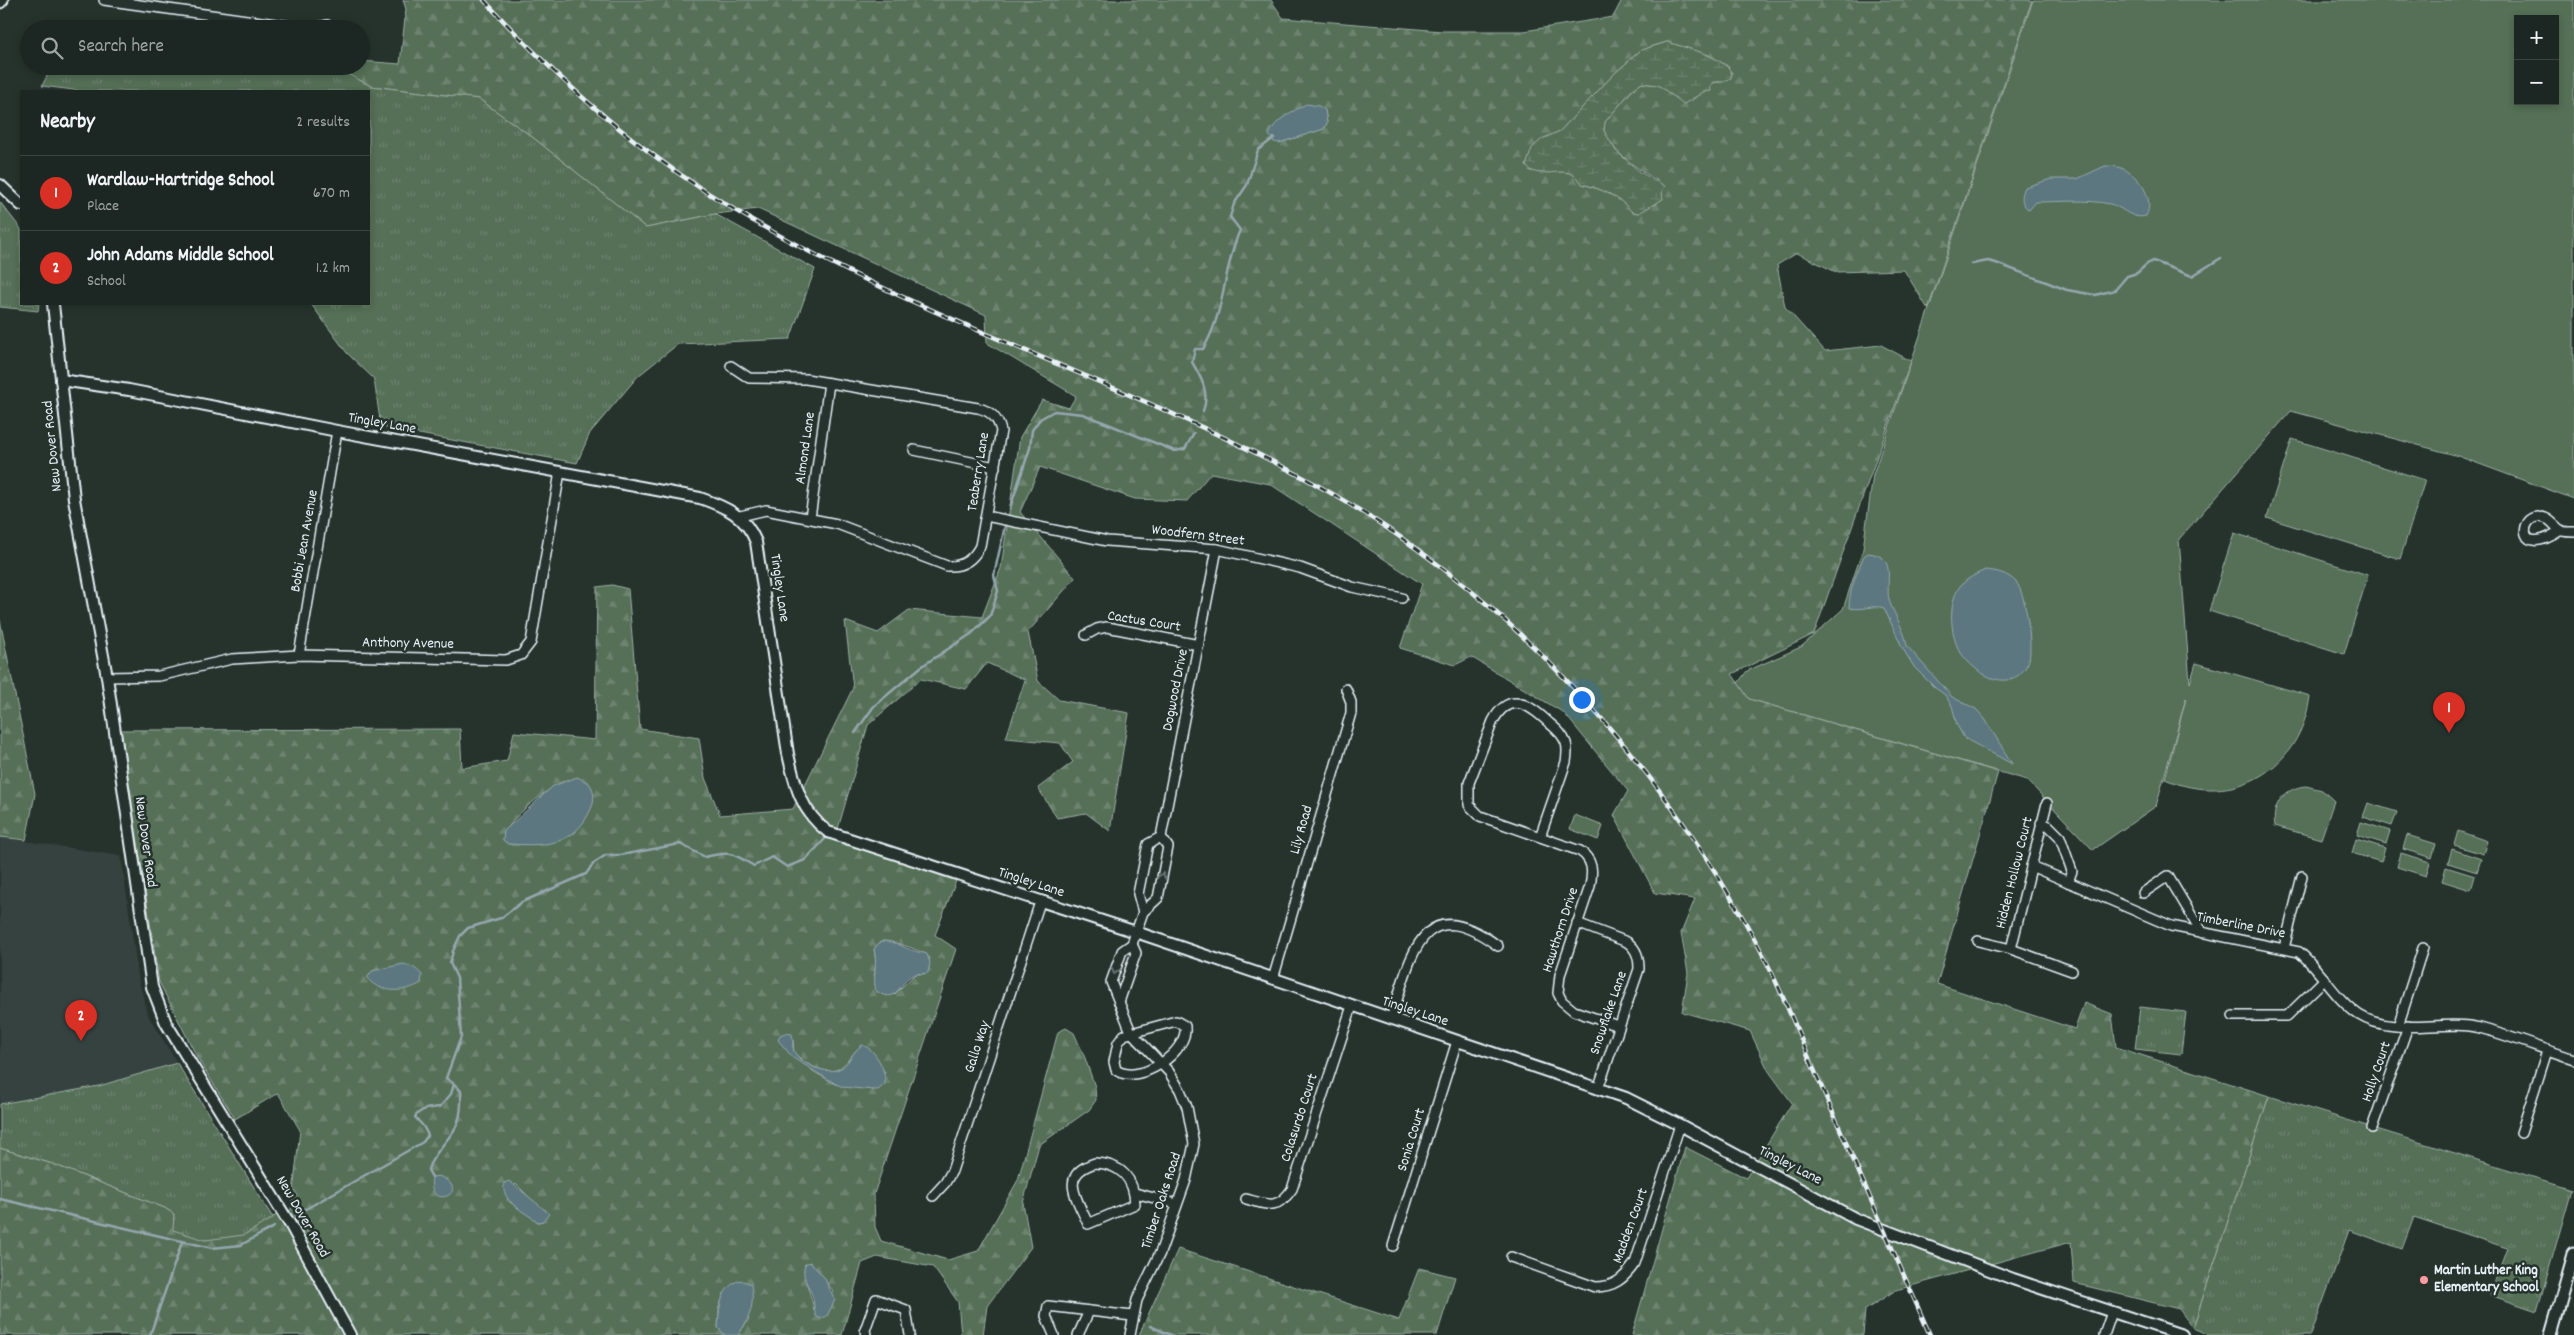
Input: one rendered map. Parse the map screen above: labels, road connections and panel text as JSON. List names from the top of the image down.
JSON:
{
  "streets": {
    "street": [
      "Tingley Lane",
      "New Dover Road",
      "Almond Lane",
      "Teaberry Lane",
      "Woodfern Street",
      "Bobbi Jean Avenue",
      "Cactus Court",
      "Anthony Avenue",
      "Dogwood Drive",
      "Lily Road",
      "Hidden Hollow Court",
      "Timberline Drive",
      "Hawthorn Drive",
      "Snowflake Lane",
      "Gallo Way",
      "Holly Court",
      "Colasurdo Court",
      "Sonia Court",
      "Timber Oaks Road",
      "Madden Court"
    ]
  },
  "crossings": [
    ["Tingley Lane", "New Dover Road"],
    ["Tingley Lane", "Teaberry Lane"],
    ["Tingley Lane", "Bobbi Jean Avenue"],
    ["Tingley Lane", "Anthony Avenue"],
    ["Tingley Lane", "Dogwood Drive"],
    ["Tingley Lane", "Lily Road"],
    ["Tingley Lane", "Snowflake Lane"],
    ["Tingley Lane", "Gallo Way"],
    ["Tingley Lane", "Colasurdo Court"],
    ["Tingley Lane", "Sonia Court"],
    ["Tingley Lane", "Timber Oaks Road"],
    ["Tingley Lane", "Madden Court"],
    ["New Dover Road", "Anthony Avenue"],
    ["Almond Lane", "Teaberry Lane"],
    ["Teaberry Lane", "Woodfern Street"],
    ["Woodfern Street", "Dogwood Drive"],
    ["Bobbi Jean Avenue", "Anthony Avenue"],
    ["Cactus Court", "Dogwood Drive"],
    ["Dogwood Drive", "Timber Oaks Road"],
    ["Hidden Hollow Court", "Timberline Drive"],
    ["Timberline Drive", "Holly Court"],
    ["Hawthorn Drive", "Snowflake Lane"]
  ],
  "places": ["Martin Luther King Elementary School"],
  "page": {
    "map_buttons": ["+", "−"],
    "search": "Search here",
    "heading": ["Nearby", "2 results"],
    "list": [
      {
        "mark": "1",
        "name": "Wardlaw-Hartridge School",
        "note": "Place",
        "value": "670 m"
      },
      {
        "mark": "2",
        "name": "John Adams Middle School",
        "note": "School",
        "value": "1.2 km"
      }
    ],
    "pins": ["1", "2"]
  }
}
